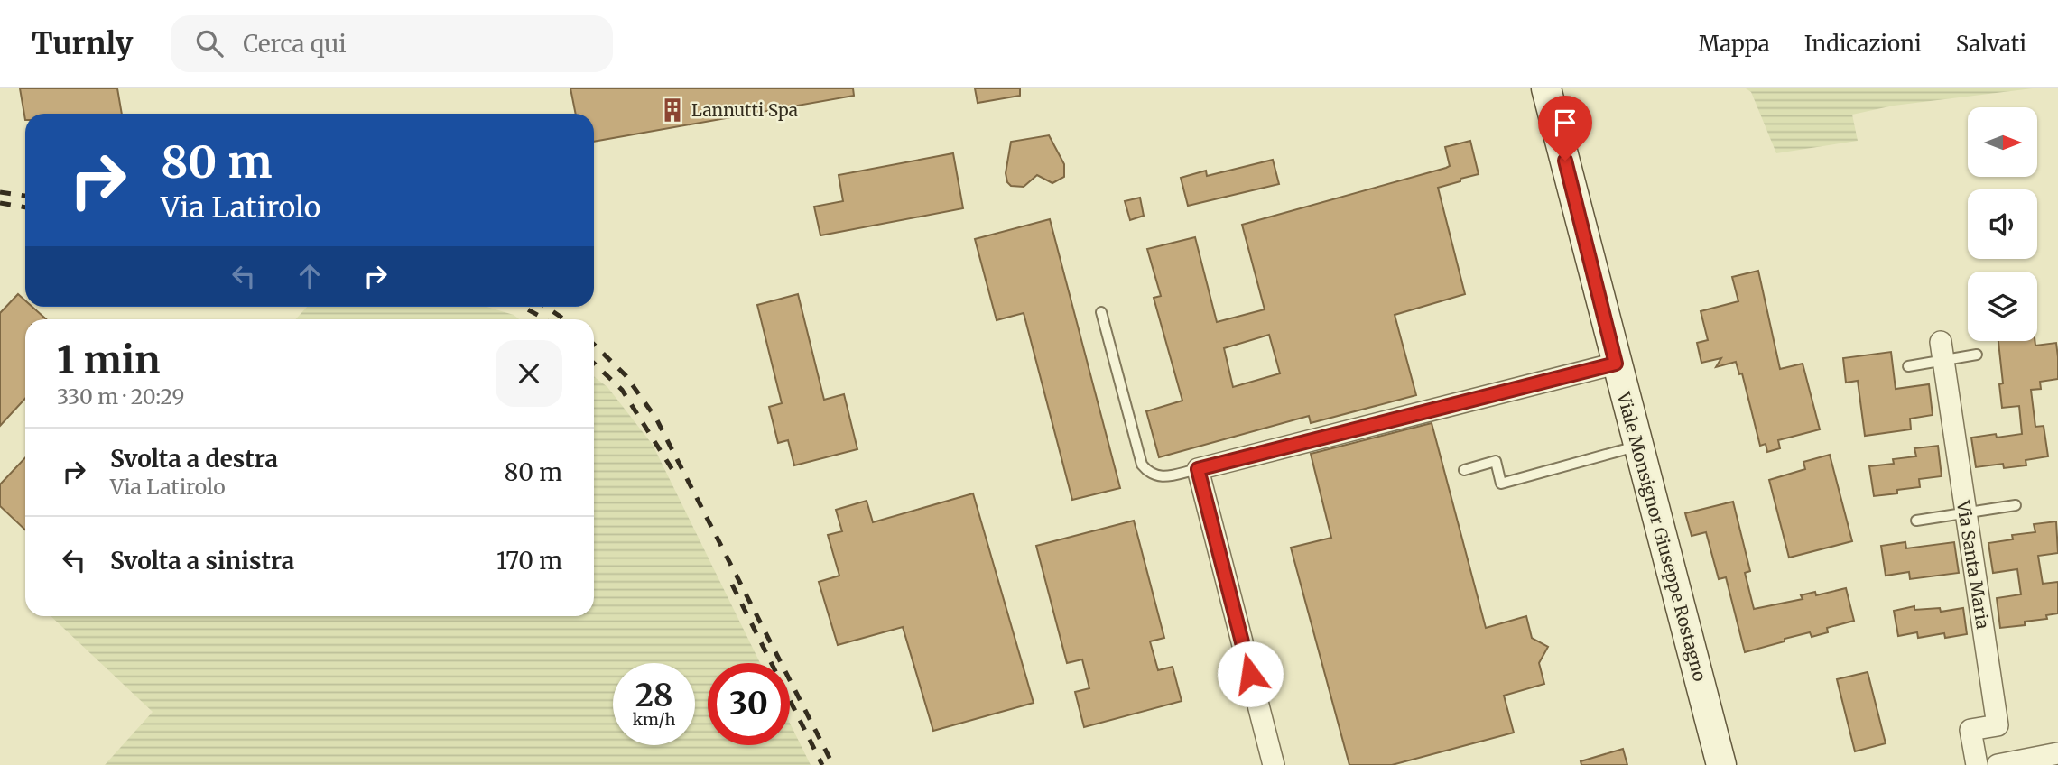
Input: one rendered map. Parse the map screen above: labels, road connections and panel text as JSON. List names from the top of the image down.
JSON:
{
  "streets": {
    "street": ["Viale Monsignor Giuseppe Rostagno", "Via Santa Maria"]
  },
  "places": {
    "building": ["Lannutti Spa"]
  },
  "north": "right",
  "page": {
    "header": "Turnly",
    "search": "Cerca qui",
    "nav": ["Mappa", "Indicazioni", "Salvati"],
    "turn": ["80 m", "Via Latirolo"],
    "heading": ["1 min", "330 m · 20:29"],
    "list": [
      {
        "name": "Svolta a destra",
        "note": "Via Latirolo",
        "value": "80 m"
      },
      {
        "name": "Svolta a sinistra",
        "value": "170 m"
      }
    ],
    "speed": "28 km/h",
    "limit": "30"
  }
}
